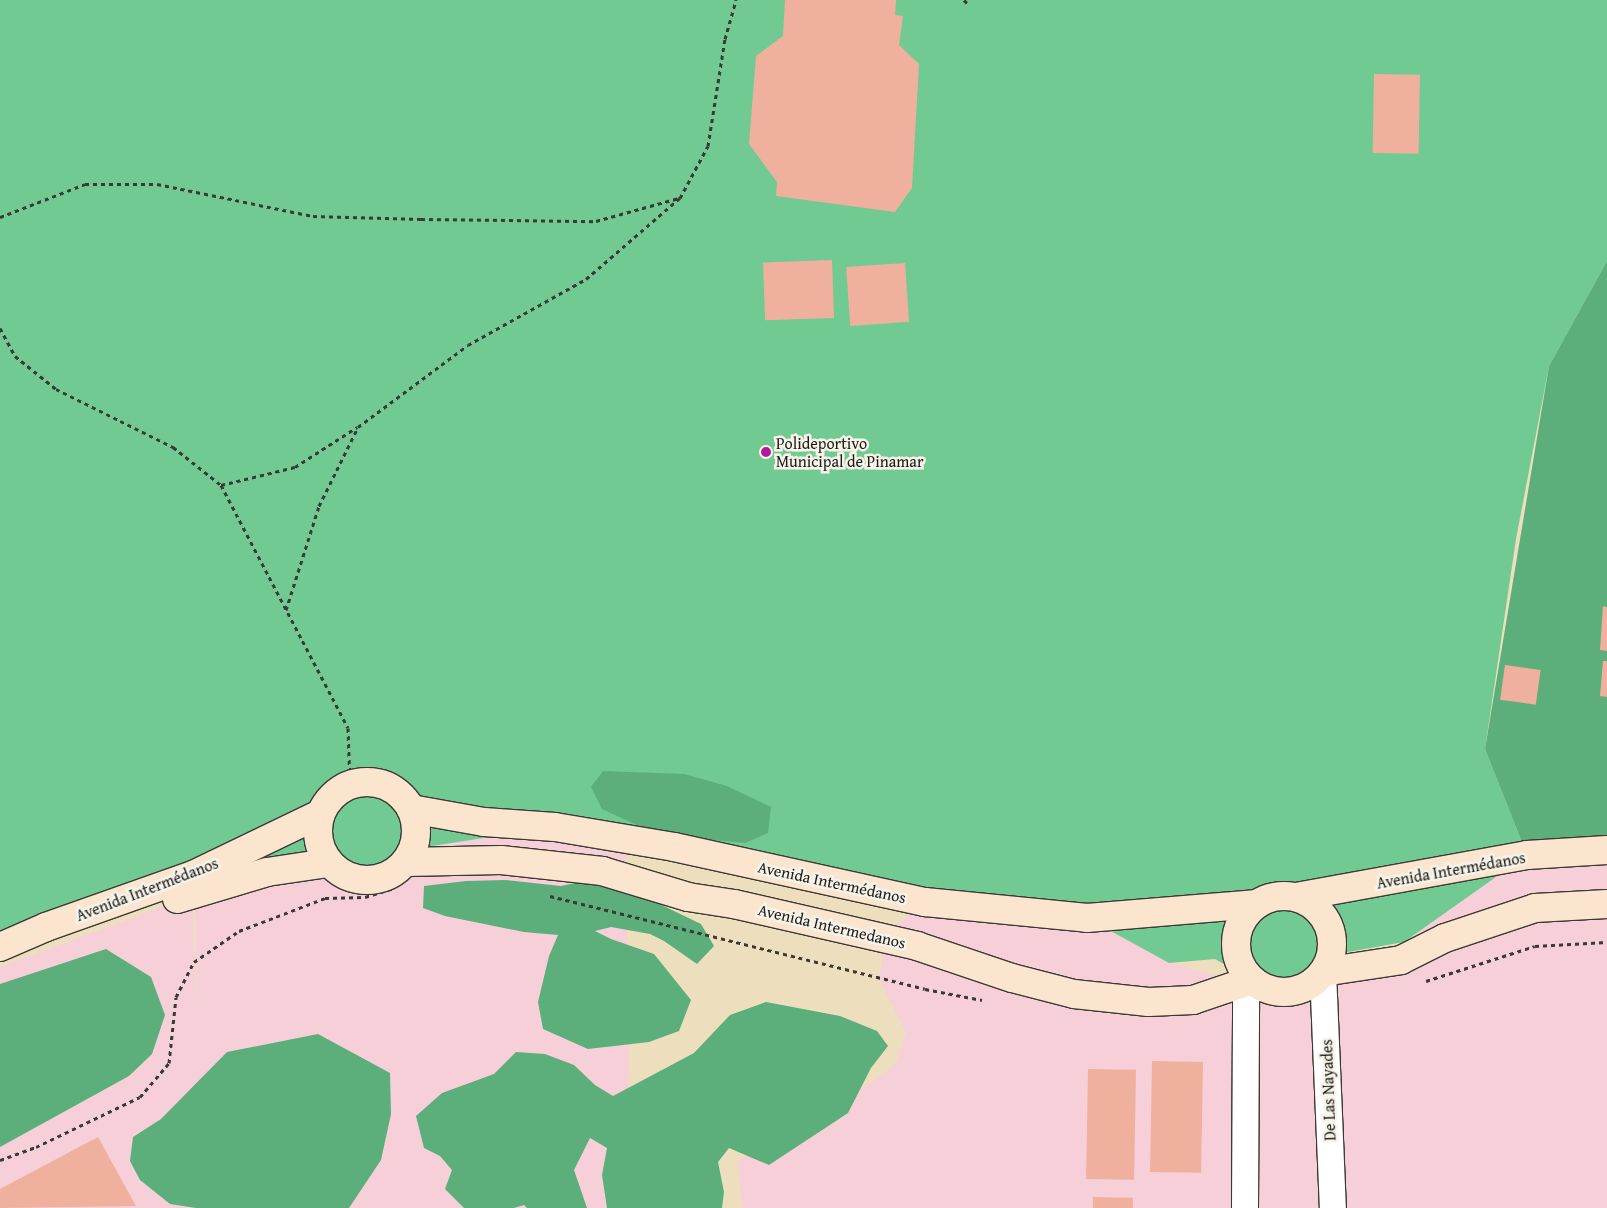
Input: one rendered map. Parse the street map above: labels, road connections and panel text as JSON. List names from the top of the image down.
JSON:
{
  "streets": {
    "main road": ["Avenida Intermédanos", "Avenida Intermedanos"],
    "street": ["De Las Nayades"]
  },
  "crossings": [
    ["Avenida Intermédanos", "Avenida Intermedanos"],
    ["Avenida Intermédanos", "De Las Nayades"],
    ["Avenida Intermedanos", "De Las Nayades"]
  ],
  "places": ["Polideportivo Municipal de Pinamar"]
}
